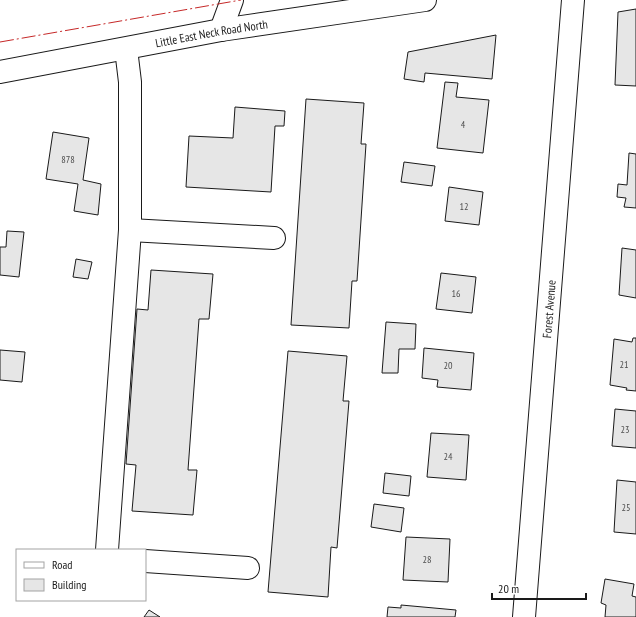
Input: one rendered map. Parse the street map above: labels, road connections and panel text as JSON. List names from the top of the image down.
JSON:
{
  "streets": {
    "street": ["Little East Neck Road North", "Forest Avenue"]
  },
  "house_numbers": [
    "4",
    "878",
    "12",
    "16",
    "21",
    "20",
    "23",
    "24",
    "25",
    "28"
  ],
  "legend": ["Road", "Building"],
  "scale_bar": "20 m"
}
